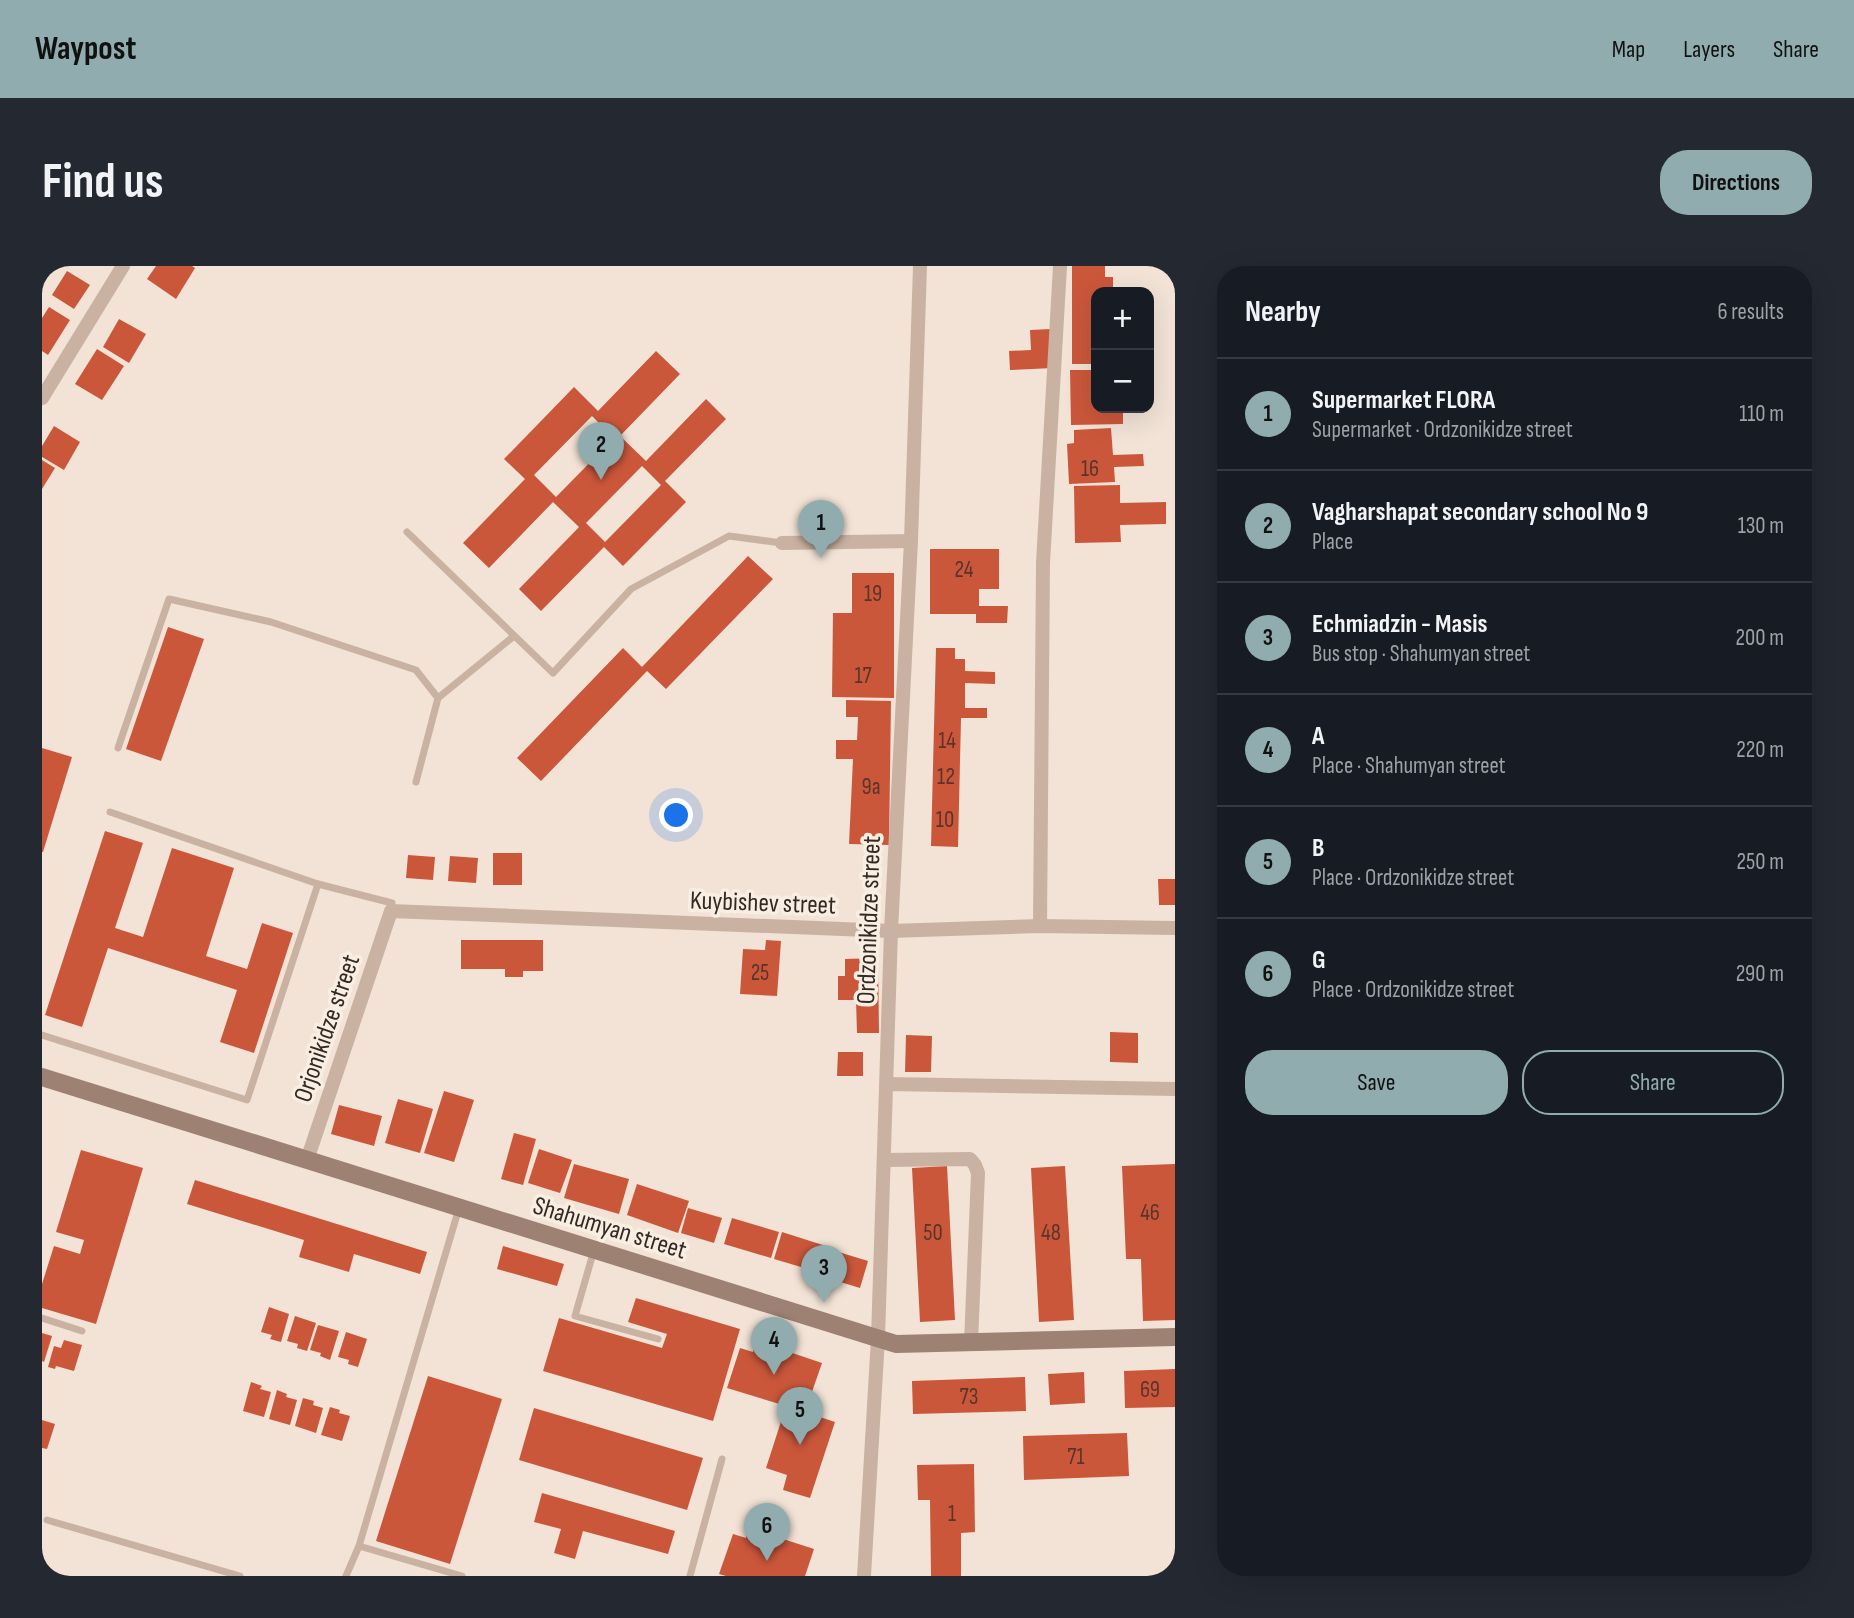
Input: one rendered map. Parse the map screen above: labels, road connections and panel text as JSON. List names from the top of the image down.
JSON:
{
  "streets": {
    "main road": ["Shahumyan street"],
    "street": ["Kuybishev street", "Ordzonikidze street", "Orjonikidze street"]
  },
  "crossings": [
    ["Kuybishev street", "Ordzonikidze street"],
    ["Kuybishev street", "Orjonikidze street"],
    ["Ordzonikidze street", "Shahumyan street"],
    ["Orjonikidze street", "Shahumyan street"]
  ],
  "house_numbers": [
    "16",
    "24",
    "19",
    "17",
    "14",
    "12",
    "9a",
    "10",
    "25",
    "46",
    "50",
    "48",
    "69",
    "73",
    "71",
    "1"
  ],
  "page": {
    "header": "Waypost",
    "nav": ["Map", "Layers", "Share"],
    "buttons": [
      "Directions",
      ["Save", "Share"]
    ],
    "title": "Find us",
    "heading": ["Nearby", "6 results"],
    "map_buttons": ["+", "−"],
    "list": [
      {
        "mark": "1",
        "name": "Supermarket FLORA",
        "note": "Supermarket · Ordzonikidze street",
        "value": "110 m"
      },
      {
        "mark": "2",
        "name": "Vagharshapat secondary school No 9",
        "note": "Place",
        "value": "130 m"
      },
      {
        "mark": "3",
        "name": "Echmiadzin - Masis",
        "note": "Bus stop · Shahumyan street",
        "value": "200 m"
      },
      {
        "mark": "4",
        "name": "A",
        "note": "Place · Shahumyan street",
        "value": "220 m"
      },
      {
        "mark": "5",
        "name": "B",
        "note": "Place · Ordzonikidze street",
        "value": "250 m"
      },
      {
        "mark": "6",
        "name": "G",
        "note": "Place · Ordzonikidze street",
        "value": "290 m"
      }
    ],
    "pins": [
      "2",
      "1",
      "3",
      "4",
      "5",
      "6"
    ]
  }
}
